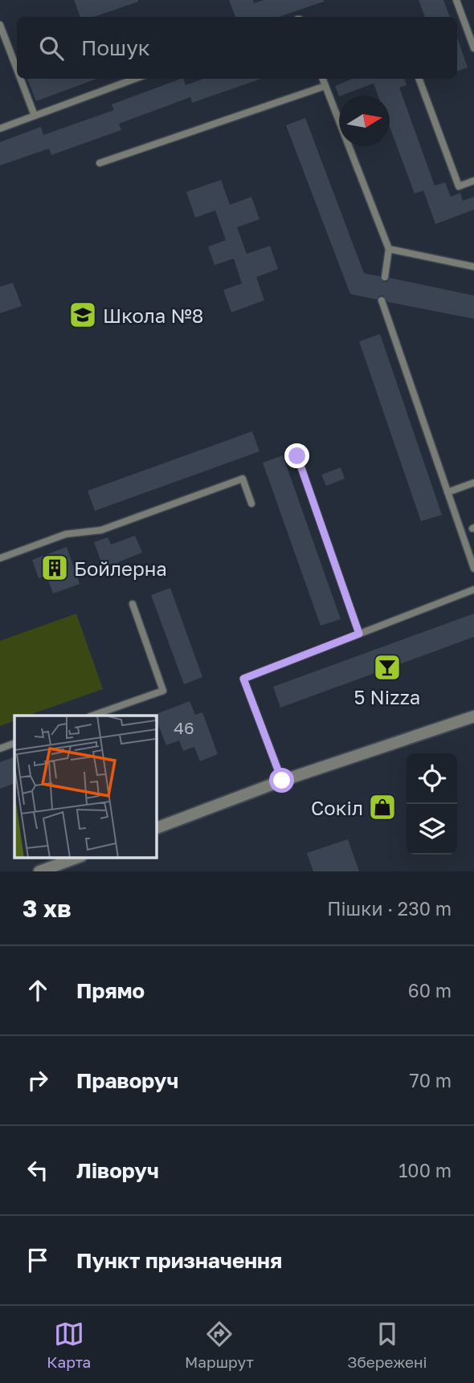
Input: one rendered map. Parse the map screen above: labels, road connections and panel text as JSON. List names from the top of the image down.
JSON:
{
  "places": {
    "school or university": ["Школа №8"],
    "building": ["Бойлерна"],
    "bar": ["5 Nizza"],
    "shop": ["Сокіл"]
  },
  "house_numbers": ["46"],
  "north": "right",
  "page": {
    "search": "Пошук",
    "heading": ["3 хв", "Пішки · 230 m"],
    "list": [
      ["Прямо", "60 m"],
      ["Праворуч", "70 m"],
      ["Ліворуч", "100 m"],
      "Пункт призначення"
    ],
    "nav": ["Карта", "Маршрут", "Збережені"]
  }
}
